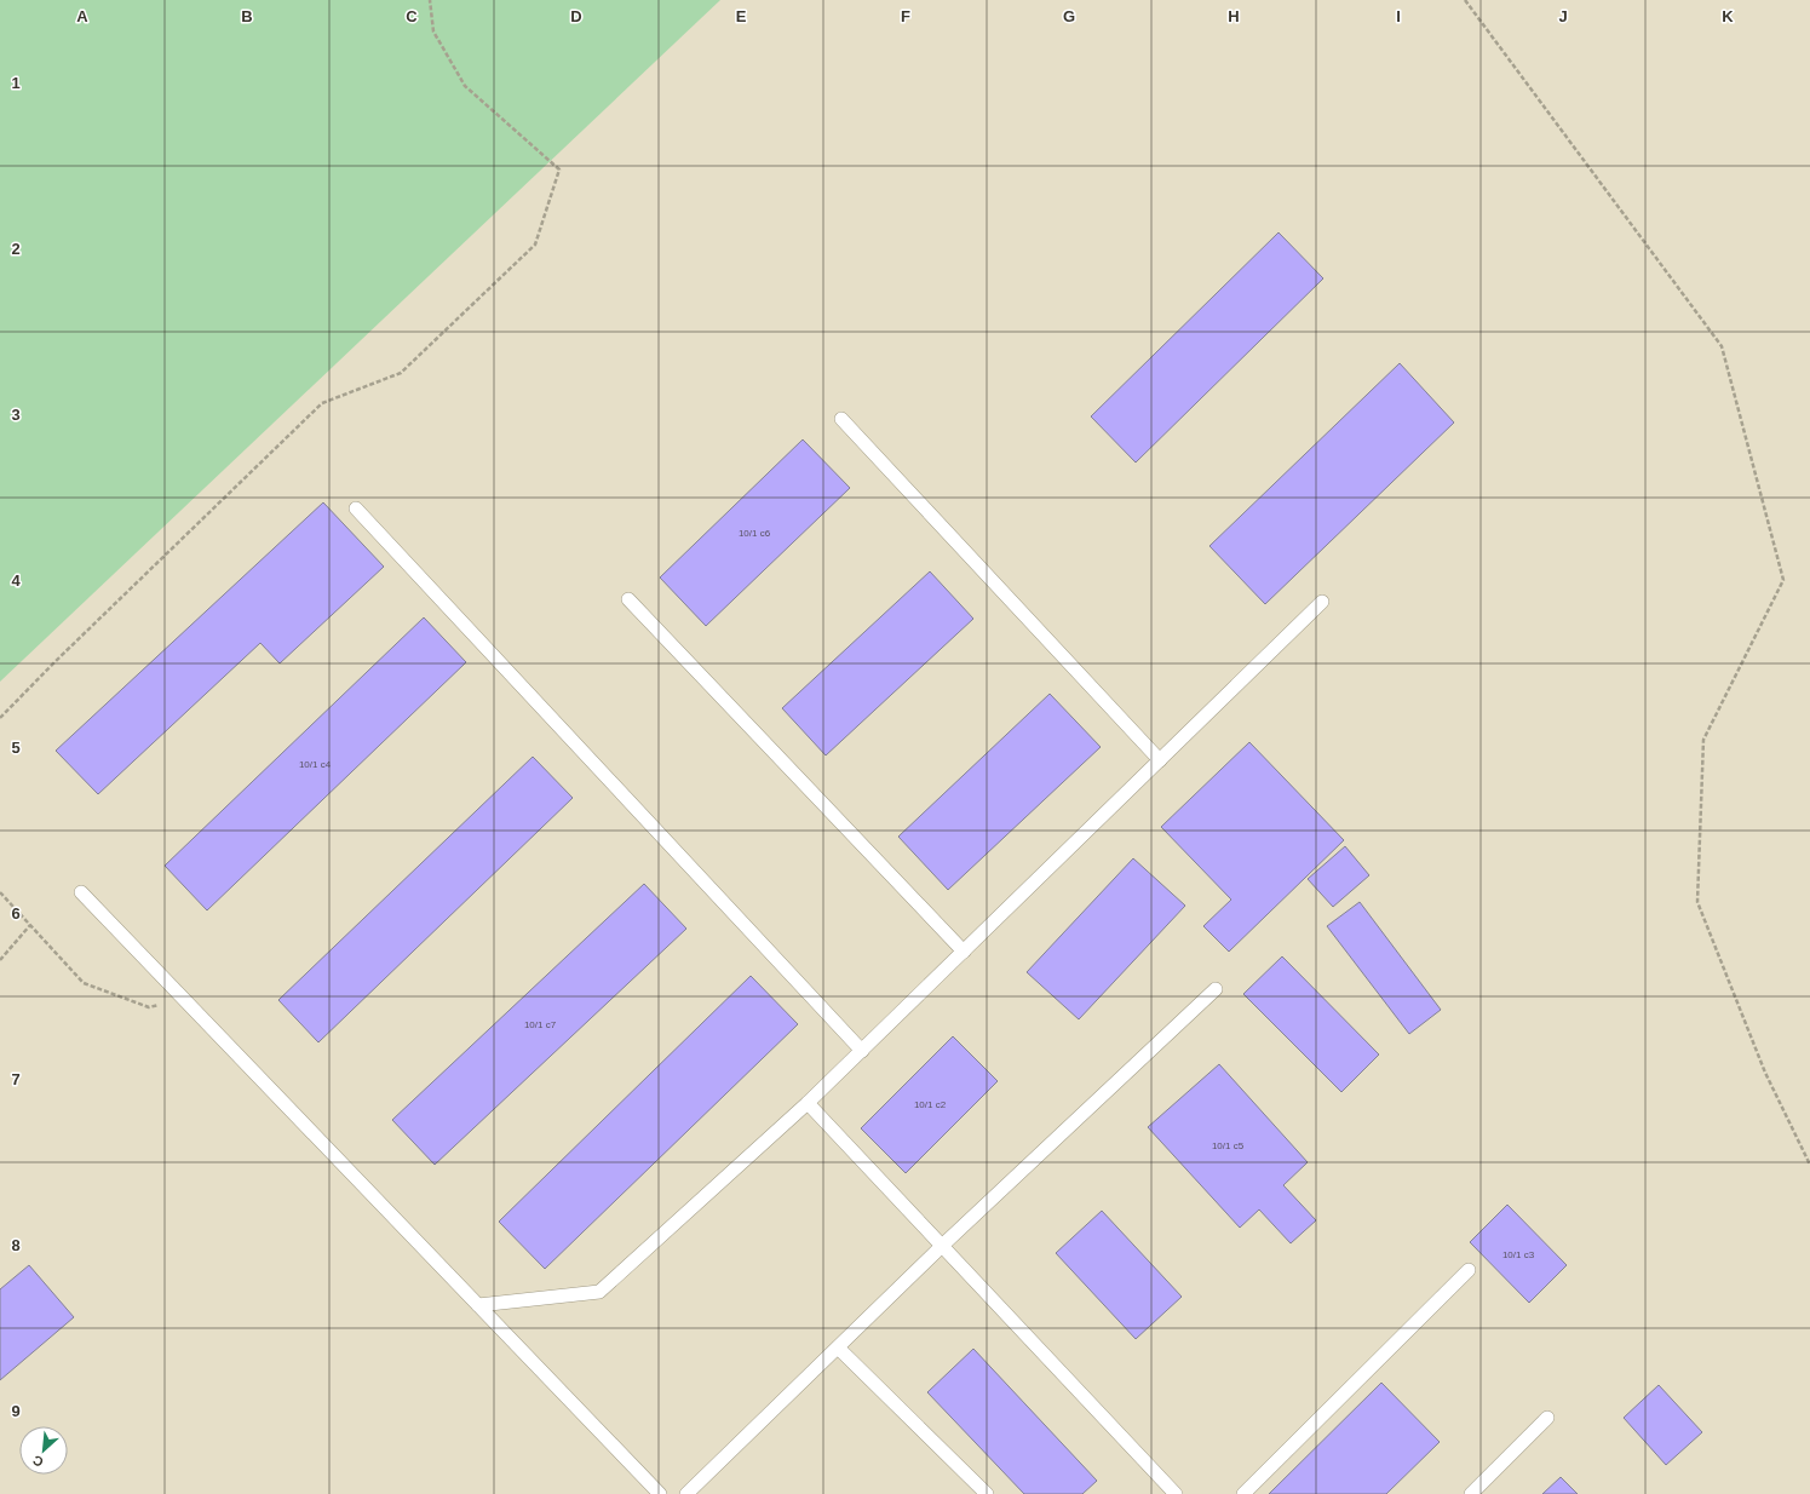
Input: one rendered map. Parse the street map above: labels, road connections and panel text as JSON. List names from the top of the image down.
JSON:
{
  "house_numbers": [
    "10/1 с6",
    "10/1 с4",
    "10/1 с7",
    "10/1 с2",
    "10/1 с5",
    "10/1 с3"
  ],
  "north": "bottom left",
  "grid": {
    "columns": [
      "A",
      "B",
      "C",
      "D",
      "E",
      "F",
      "G",
      "H",
      "I",
      "J",
      "K"
    ],
    "rows": [
      "1",
      "2",
      "3",
      "4",
      "5",
      "6",
      "7",
      "8",
      "9"
    ]
  }
}
